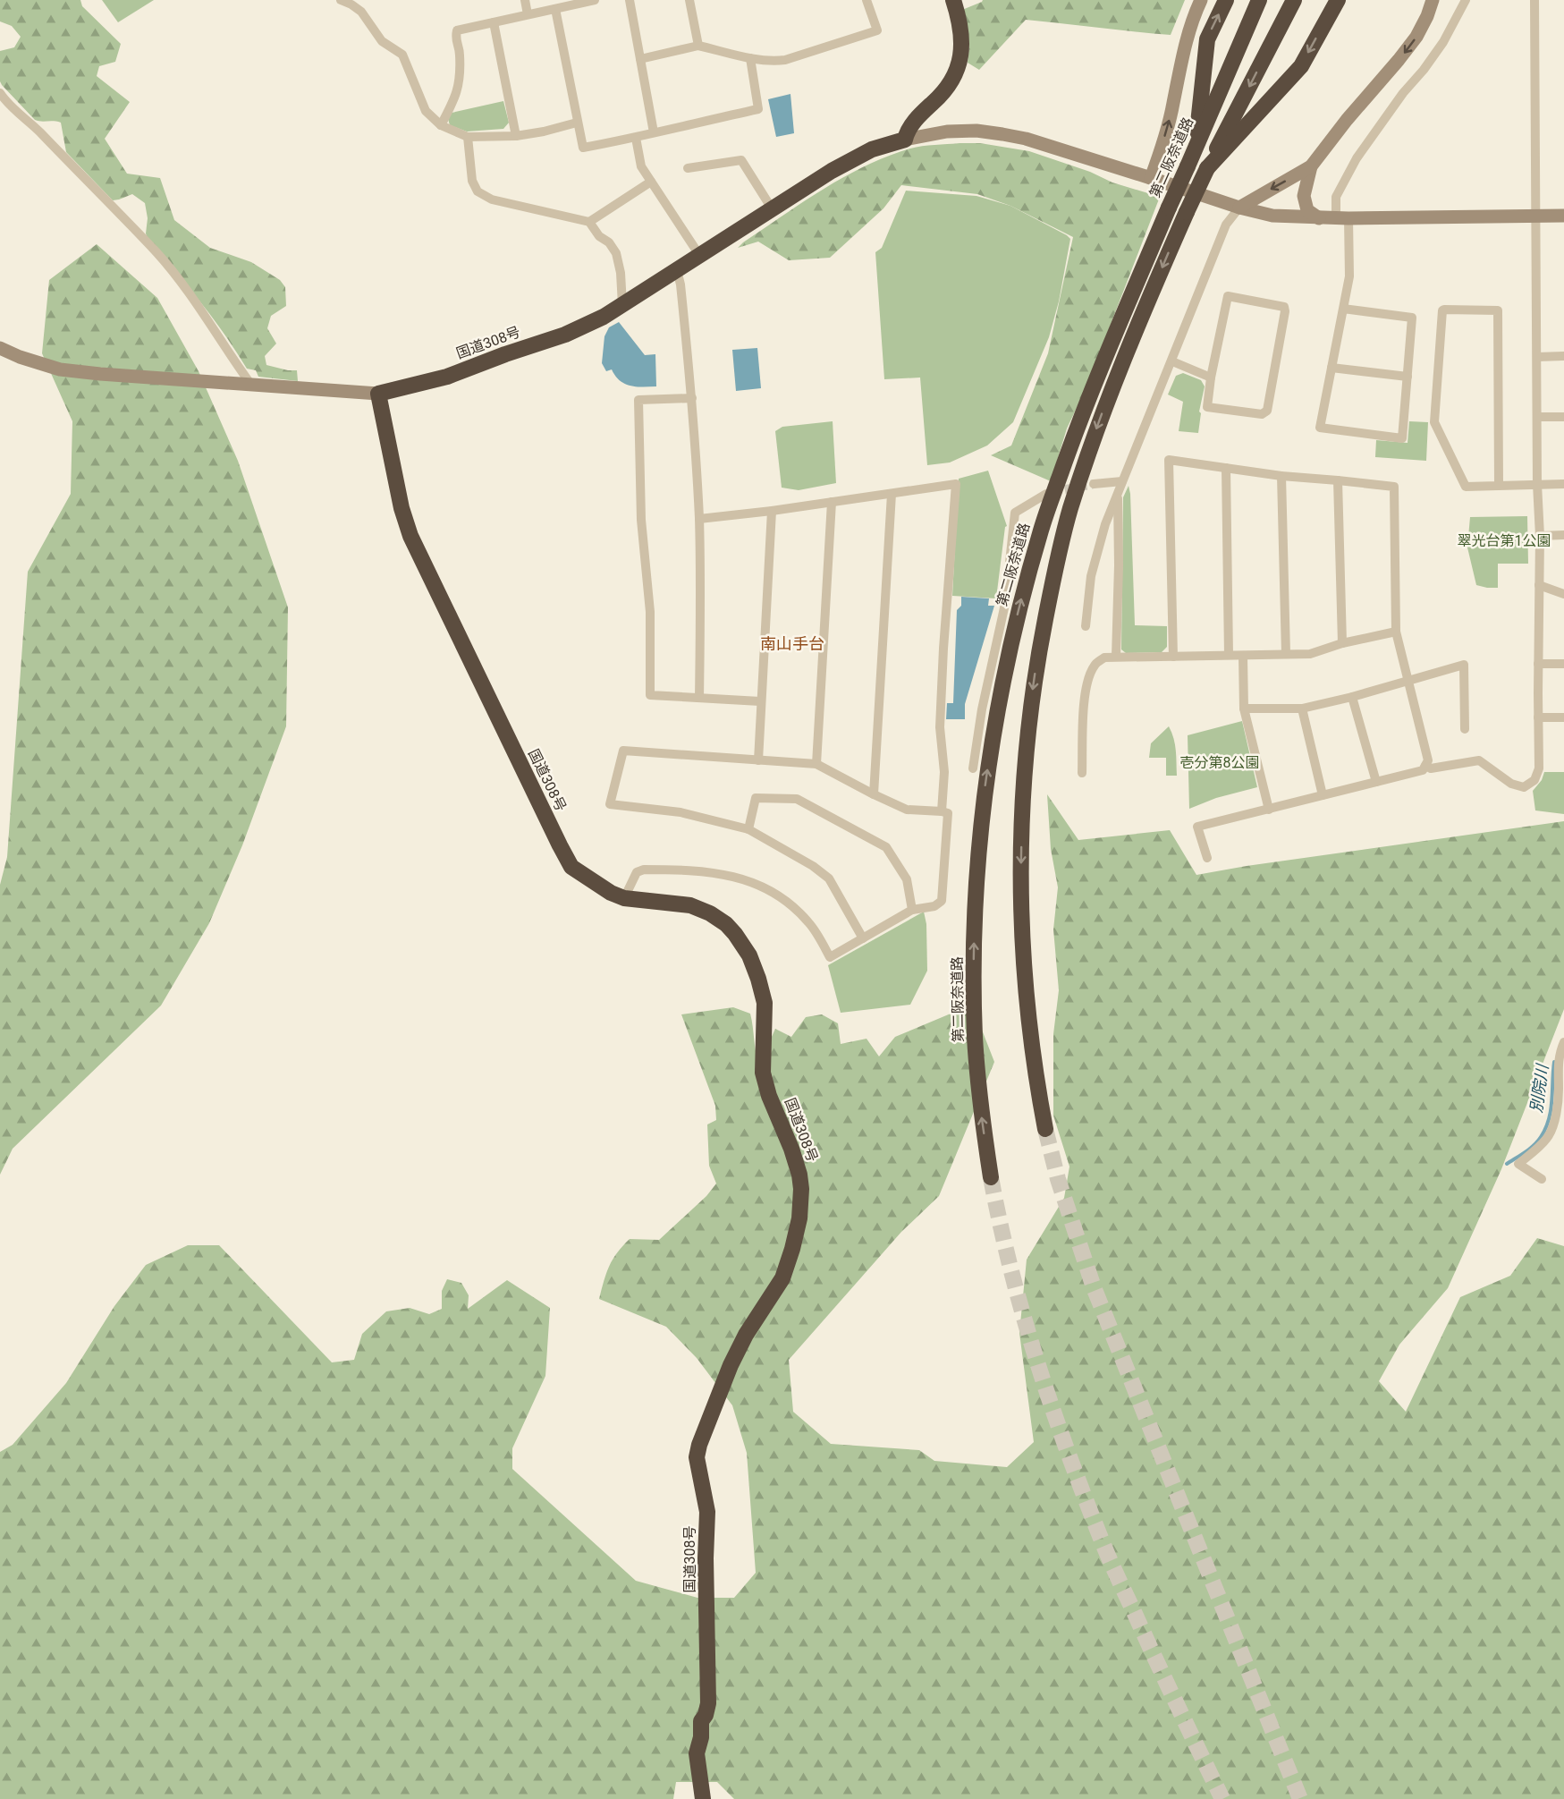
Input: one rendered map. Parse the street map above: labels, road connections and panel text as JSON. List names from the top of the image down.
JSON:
{
  "streets": {
    "highway": ["第二阪奈道路", "国道308号"]
  },
  "districts": ["南山手台"],
  "water": ["別院川"],
  "parks": ["翠光台第1公園", "壱分第8公園"]
}
